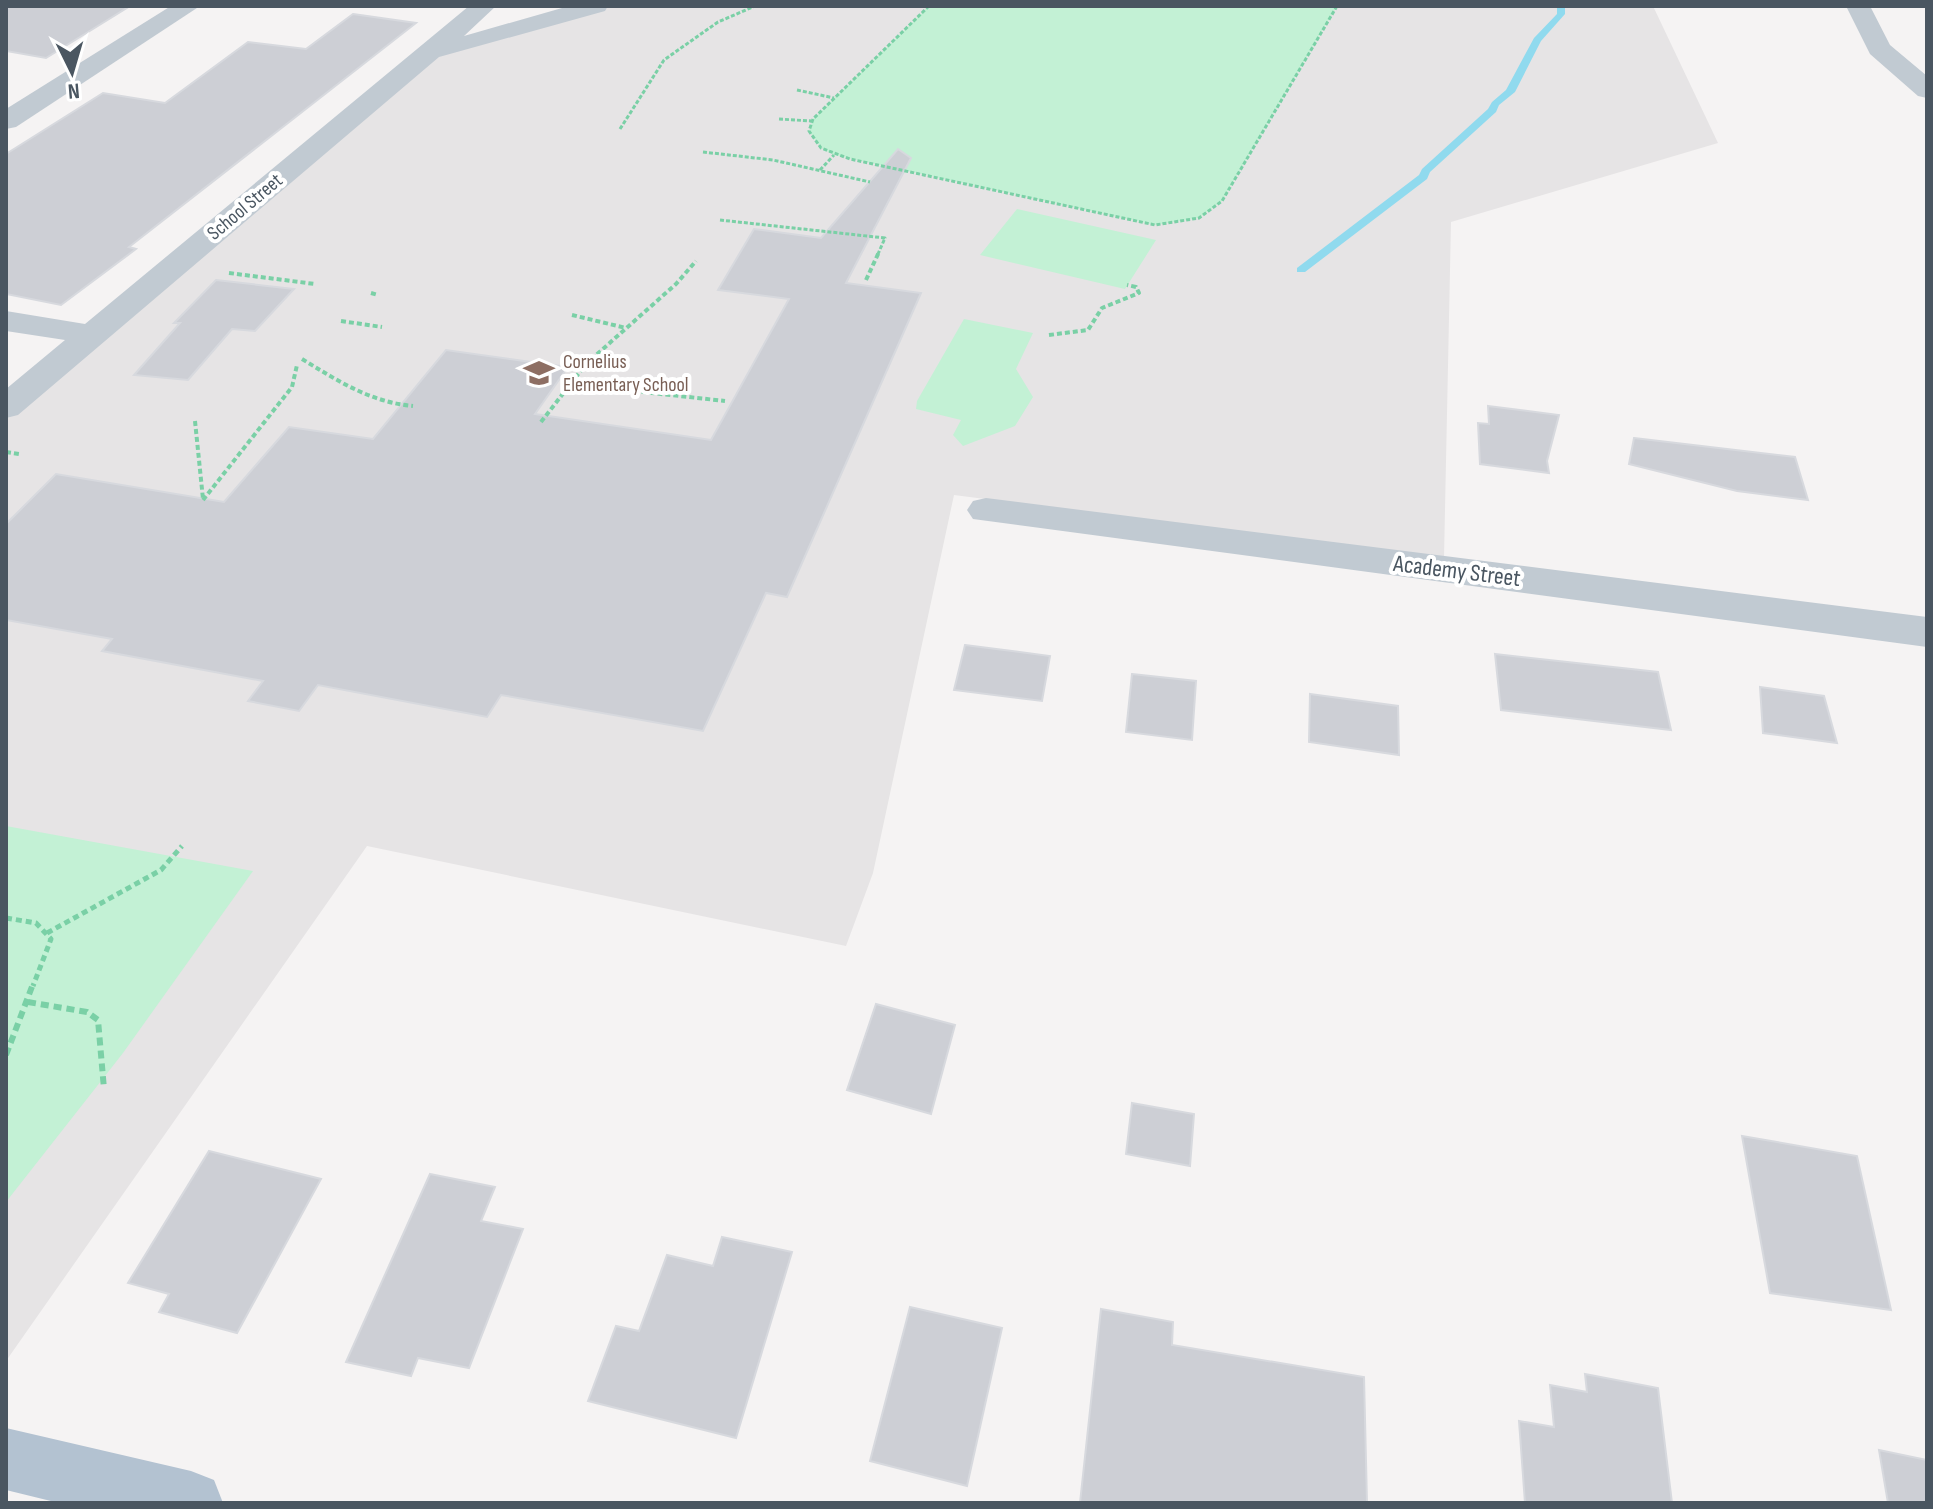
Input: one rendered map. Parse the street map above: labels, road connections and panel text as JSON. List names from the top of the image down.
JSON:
{
  "streets": {
    "street": ["School Street", "Academy Street"]
  },
  "places": {
    "school or university": ["Cornelius Elementary School"]
  },
  "north": "bottom"
}
